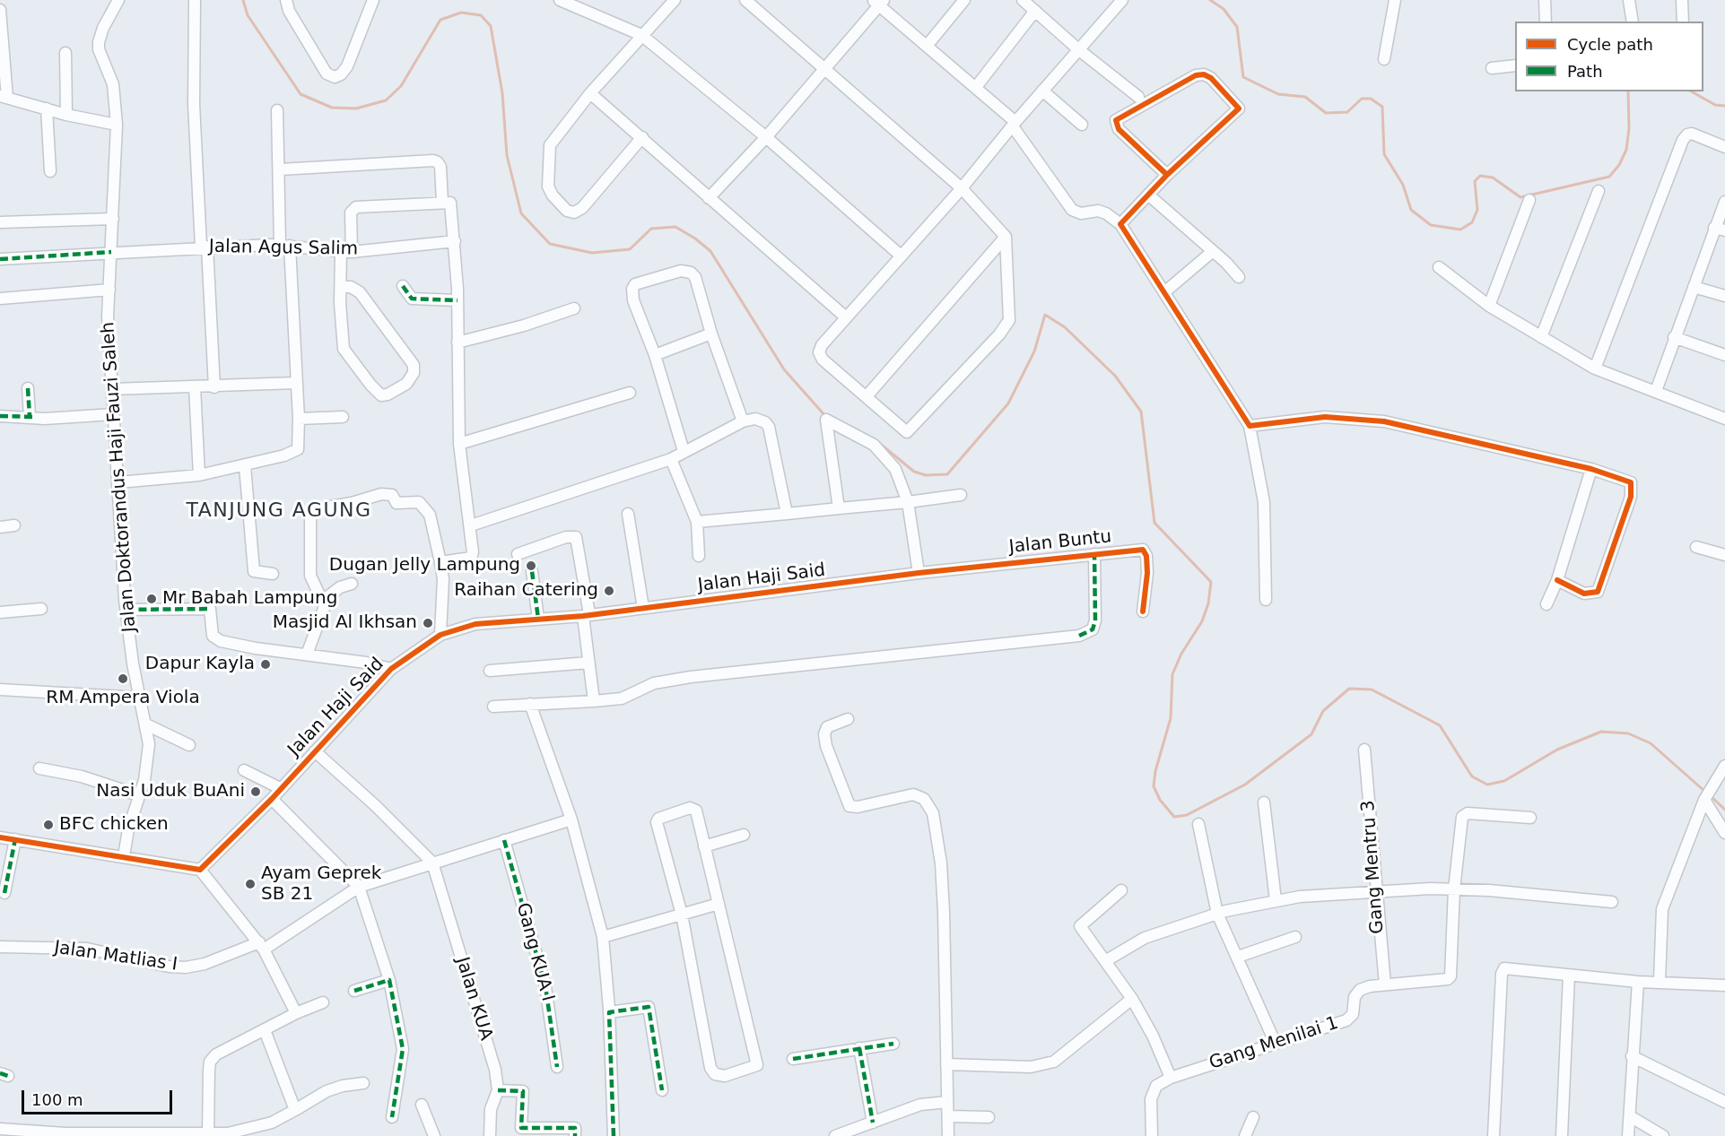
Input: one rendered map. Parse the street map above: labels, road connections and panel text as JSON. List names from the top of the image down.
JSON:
{
  "streets": {
    "street": [
      "Jalan Agus Salim",
      "Jalan Doktorandus Haji Fauzi Saleh",
      "Jalan Buntu",
      "Jalan Haji Said",
      "Gang Mentru 3",
      "Gang KUA I",
      "Jalan Matlias I",
      "Jalan KUA",
      "Gang Menilai 1"
    ]
  },
  "crossings": [
    ["Jalan Agus Salim", "Jalan Doktorandus Haji Fauzi Saleh"],
    ["Jalan Buntu", "Jalan Haji Said"],
    ["Gang Mentru 3", "Gang Menilai 1"]
  ],
  "districts": ["TANJUNG AGUNG"],
  "places": [
    "Dugan Jelly Lampung",
    "Raihan Catering",
    "Mr Babah Lampung",
    "Masjid Al Ikhsan",
    "Dapur Kayla",
    "RM Ampera Viola",
    "Nasi Uduk BuAni",
    "BFC chicken",
    "Ayam Geprek SB 21"
  ],
  "legend": ["Cycle path", "Path"],
  "scale_bar": "100 m"
}
